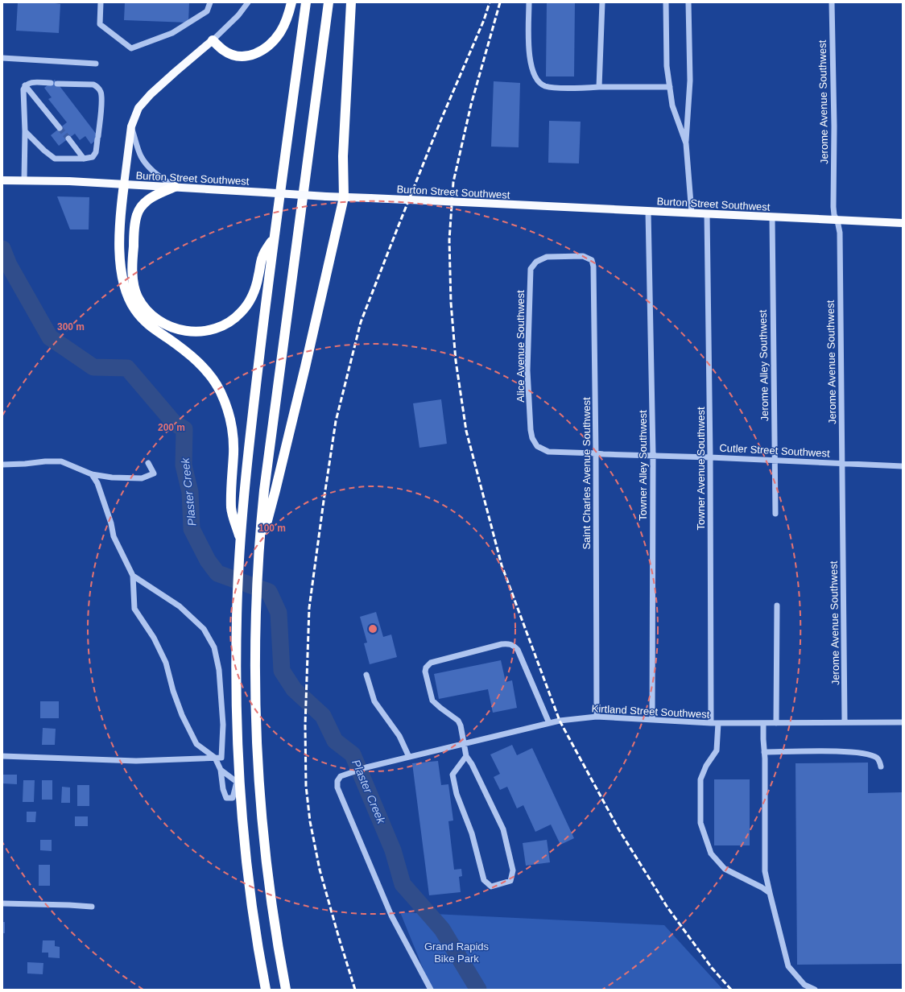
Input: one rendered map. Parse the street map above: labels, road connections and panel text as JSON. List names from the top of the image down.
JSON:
{
  "streets": {
    "main road": ["Burton Street Southwest"],
    "street": [
      "Jerome Avenue Southwest",
      "Alice Avenue Southwest",
      "Jerome Alley Southwest",
      "Cutler Street Southwest",
      "Towner Alley Southwest",
      "Towner Avenue Southwest",
      "Saint Charles Avenue Southwest",
      "Kirtland Street Southwest"
    ]
  },
  "crossings": [
    ["Jerome Avenue Southwest", "Burton Street Southwest"],
    ["Jerome Avenue Southwest", "Cutler Street Southwest"],
    ["Jerome Avenue Southwest", "Kirtland Street Southwest"],
    ["Burton Street Southwest", "Jerome Alley Southwest"],
    ["Burton Street Southwest", "Towner Alley Southwest"],
    ["Burton Street Southwest", "Towner Avenue Southwest"],
    ["Alice Avenue Southwest", "Cutler Street Southwest"],
    ["Alice Avenue Southwest", "Saint Charles Avenue Southwest"],
    ["Jerome Alley Southwest", "Cutler Street Southwest"],
    ["Cutler Street Southwest", "Towner Alley Southwest"],
    ["Cutler Street Southwest", "Towner Avenue Southwest"],
    ["Cutler Street Southwest", "Saint Charles Avenue Southwest"],
    ["Towner Alley Southwest", "Kirtland Street Southwest"],
    ["Towner Avenue Southwest", "Kirtland Street Southwest"],
    ["Saint Charles Avenue Southwest", "Kirtland Street Southwest"]
  ],
  "water": ["Plaster Creek"],
  "parks": ["Grand Rapids Bike Park"],
  "rings": ["300 m", "200 m", "100 m"]
}
